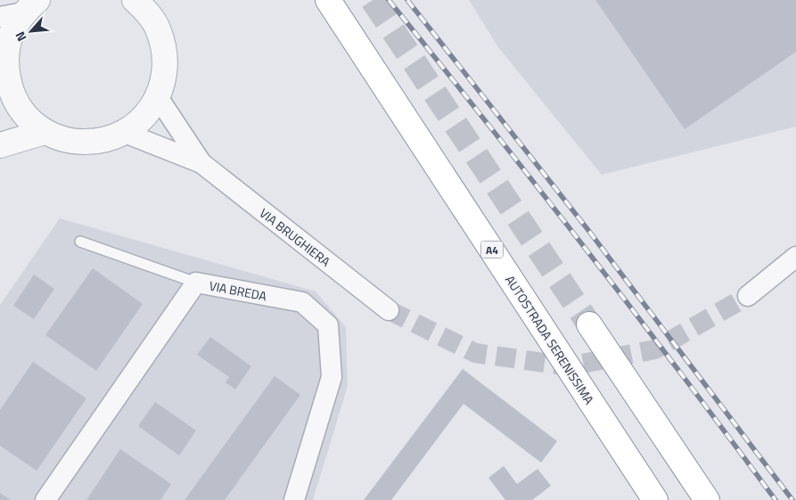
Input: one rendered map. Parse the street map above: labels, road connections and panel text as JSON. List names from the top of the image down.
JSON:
{
  "streets": {
    "highway": ["A4", "AUTOSTRADA SERENISSIMA"],
    "street": ["VIA BRUGHIERA", "VIA BREDA"]
  },
  "north": "bottom left"
}
